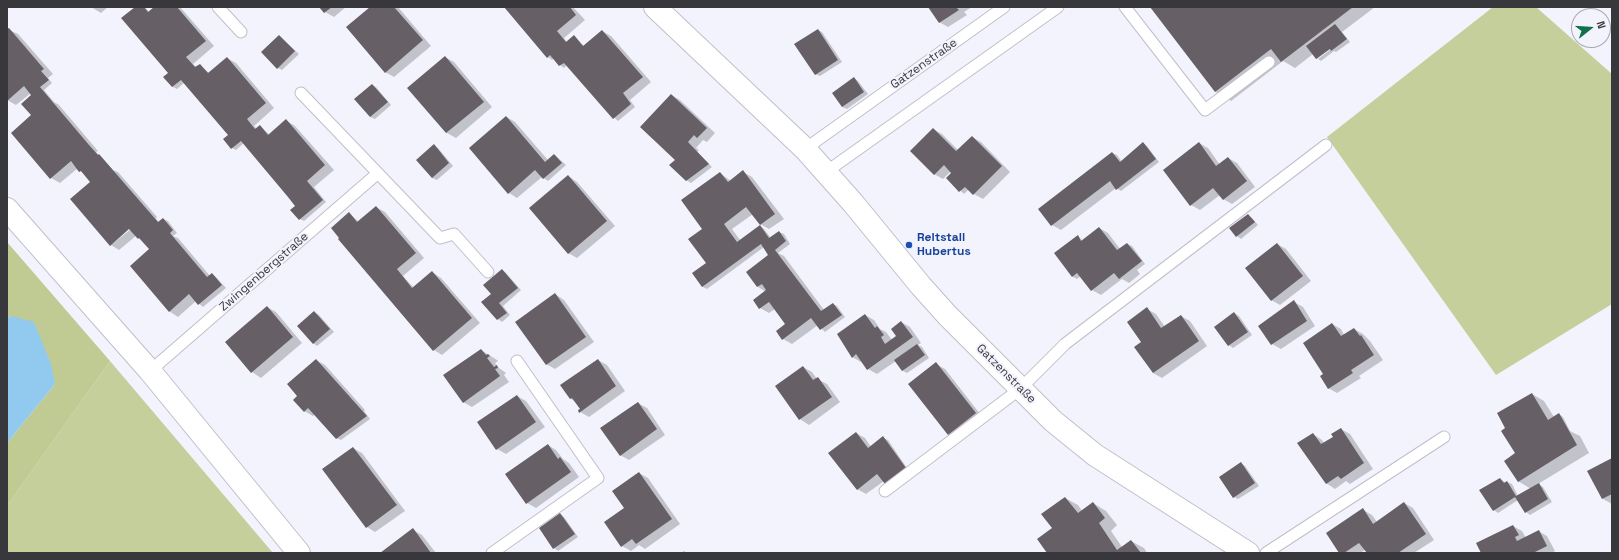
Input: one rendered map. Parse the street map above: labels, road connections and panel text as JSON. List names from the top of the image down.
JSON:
{
  "streets": {
    "street": ["Gatzenstraße"],
    "lane": ["Zwingenbergstraße"]
  },
  "places": ["Reitstall Hubertus"],
  "north": "right"
}
